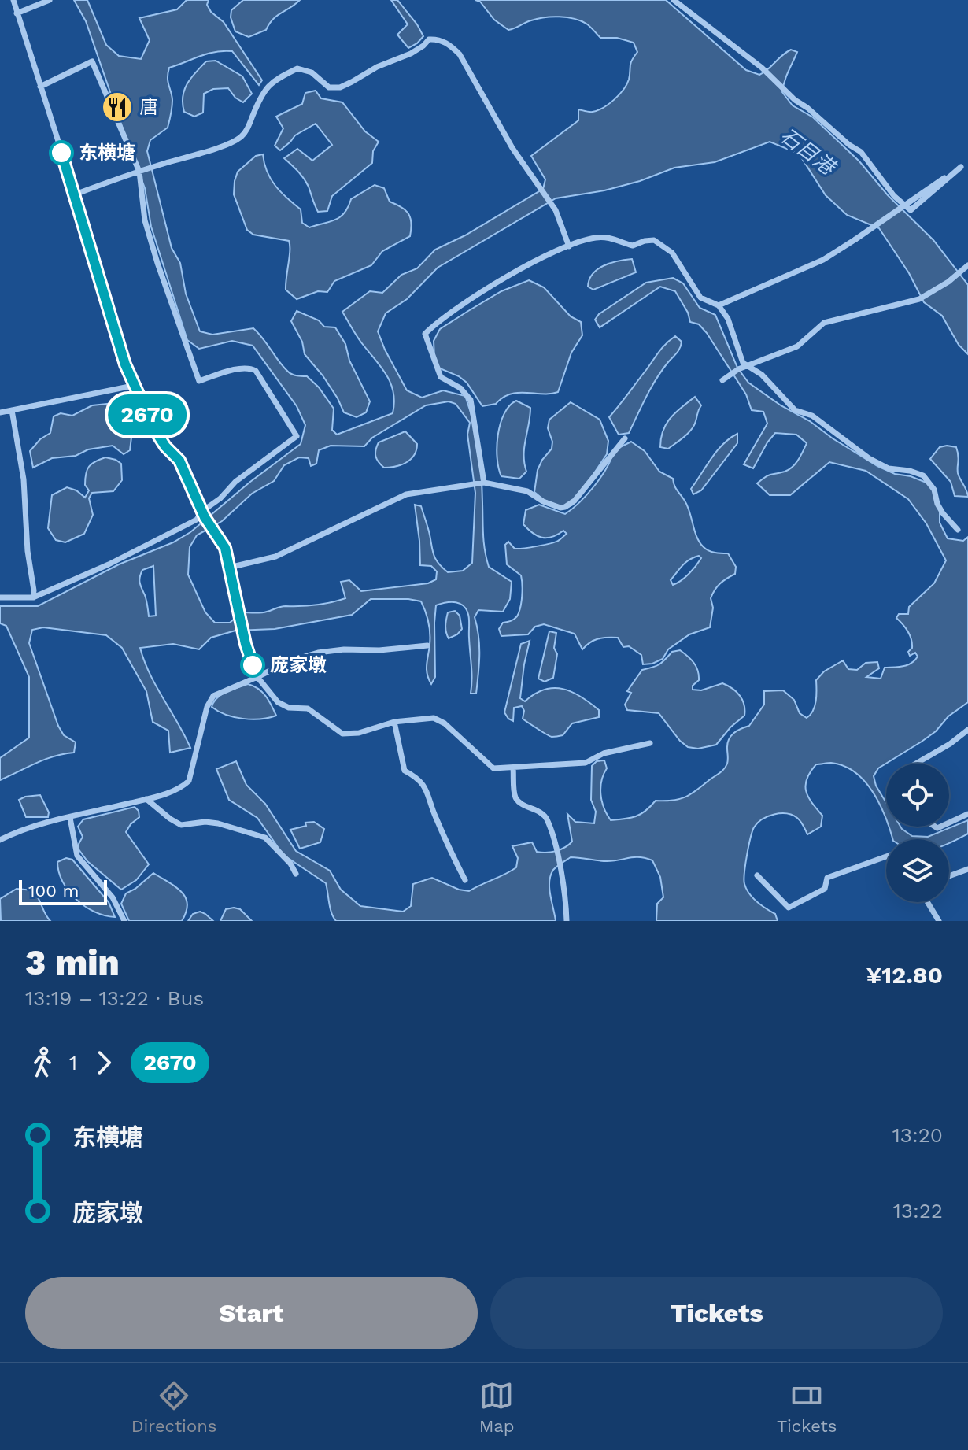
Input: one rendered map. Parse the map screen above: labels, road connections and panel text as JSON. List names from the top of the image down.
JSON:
{
  "water": ["石目港"],
  "places": {
    "restaurant": ["唐"],
    "other": ["东横塘", "庞家墩"]
  },
  "lines": ["bus line 2670"],
  "scale_bar": "100 m",
  "page": {
    "on_map": "2670",
    "scale": "100 m",
    "heading": ["3 min", "13:19 – 13:22 · Bus", "¥12.80"],
    "legs": ["1", "2670"],
    "list": [
      {
        "name": "东横塘",
        "value": "13:20"
      },
      {
        "name": "庞家墩",
        "value": "13:22"
      }
    ],
    "buttons": ["Start", "Tickets"],
    "tabs": ["Directions", "Map", "Tickets"]
  }
}
